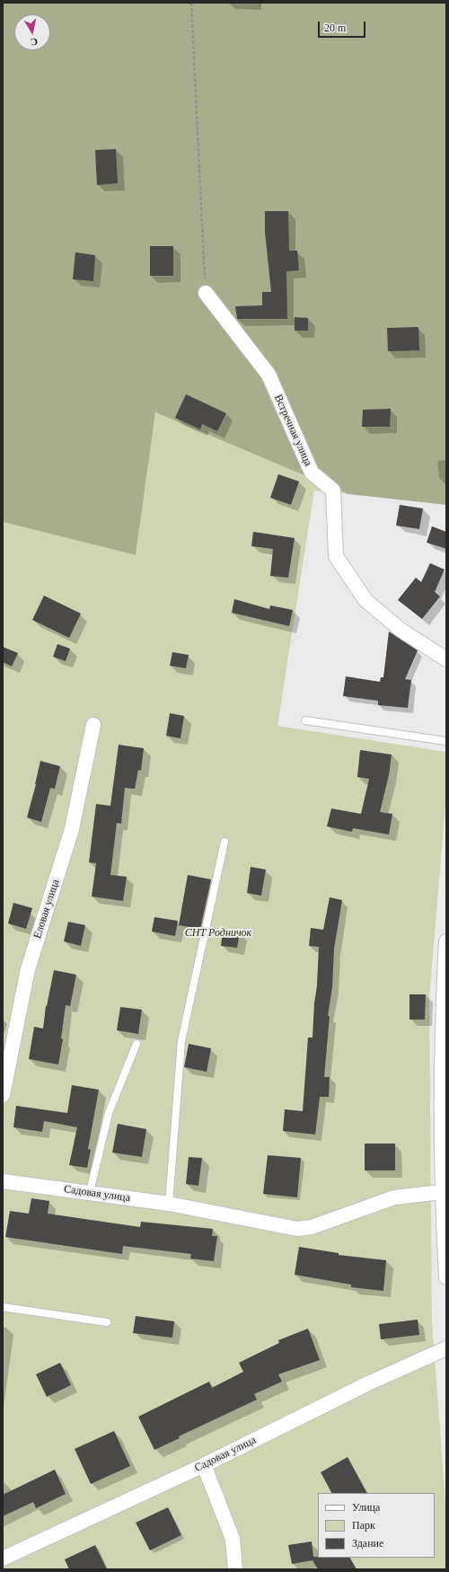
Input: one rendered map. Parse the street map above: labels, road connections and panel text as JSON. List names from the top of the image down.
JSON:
{
  "streets": {
    "street": ["Встречная улица", "Еловая улица", "Садовая улица"]
  },
  "parks": ["СНТ Родничок"],
  "legend": ["Улица", "Парк", "Здание"],
  "scale_bar": "20 m",
  "north": "bottom"
}
